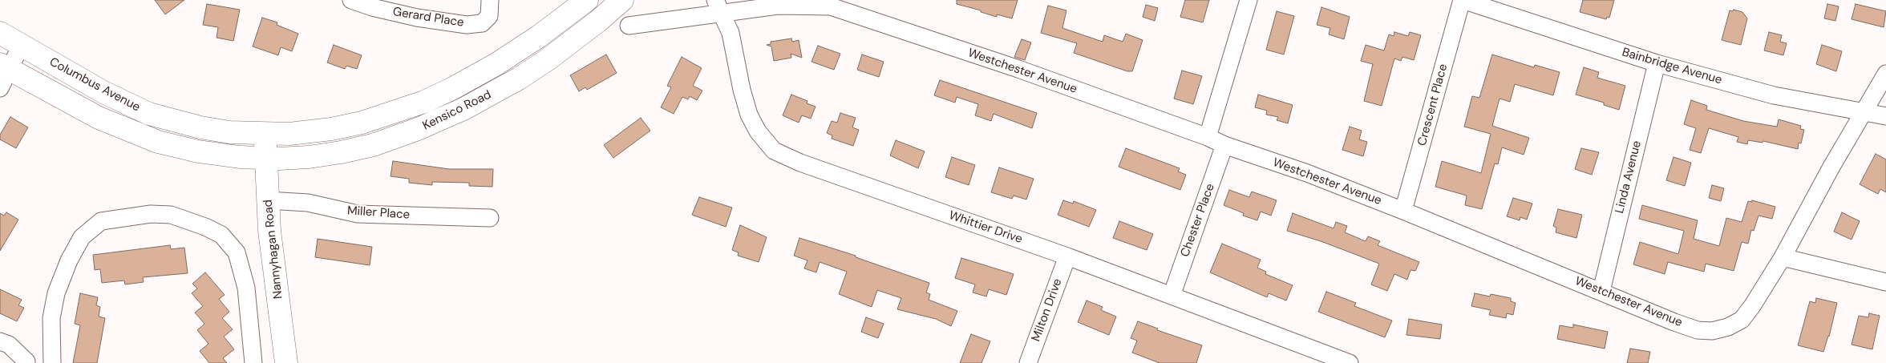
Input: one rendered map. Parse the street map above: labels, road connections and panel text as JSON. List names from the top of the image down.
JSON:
{
  "streets": {
    "street": [
      "Gerard Place",
      "Bainbridge Avenue",
      "Westchester Avenue",
      "Columbus Avenue",
      "Crescent Place",
      "Kensico Road",
      "Linda Avenue",
      "Miller Place",
      "Chester Place",
      "Whittier Drive",
      "Nannyhagan Road",
      "Milton Drive"
    ]
  },
  "crossings": [
    ["Bainbridge Avenue", "Westchester Avenue"],
    ["Bainbridge Avenue", "Crescent Place"],
    ["Bainbridge Avenue", "Linda Avenue"],
    ["Westchester Avenue", "Crescent Place"],
    ["Westchester Avenue", "Linda Avenue"],
    ["Westchester Avenue", "Chester Place"],
    ["Westchester Avenue", "Whittier Drive"],
    ["Columbus Avenue", "Kensico Road"],
    ["Columbus Avenue", "Nannyhagan Road"],
    ["Kensico Road", "Nannyhagan Road"],
    ["Miller Place", "Nannyhagan Road"],
    ["Chester Place", "Whittier Drive"],
    ["Whittier Drive", "Milton Drive"]
  ]
}
